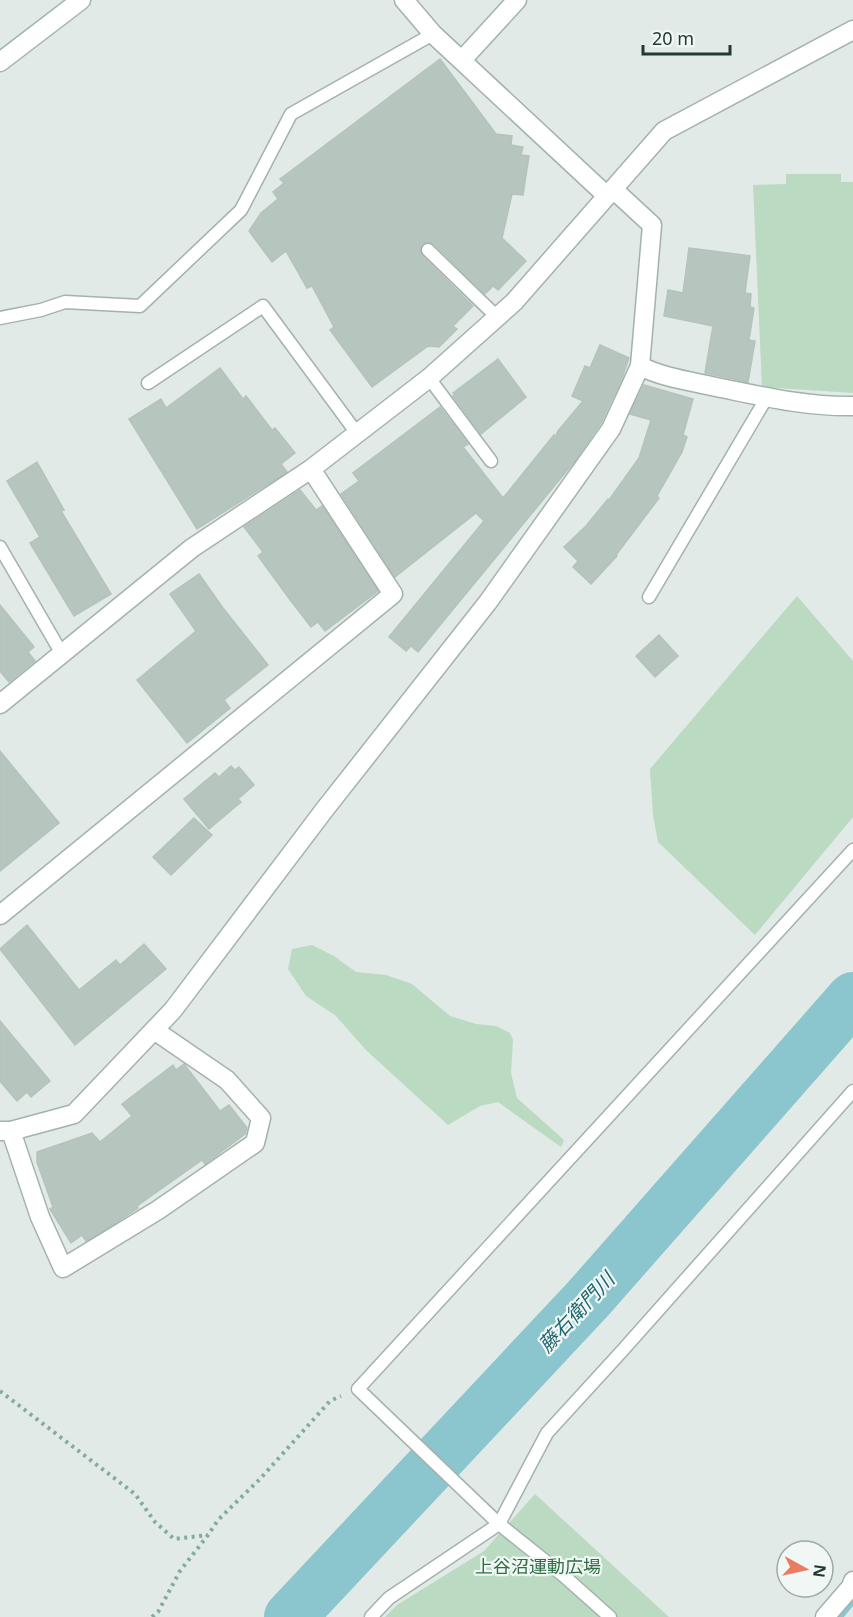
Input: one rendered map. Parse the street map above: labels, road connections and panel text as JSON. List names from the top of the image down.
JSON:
{
  "water": ["藤右衛門川"],
  "parks": ["上谷沼運動広場"],
  "scale_bar": "20 m",
  "north": "right"
}
